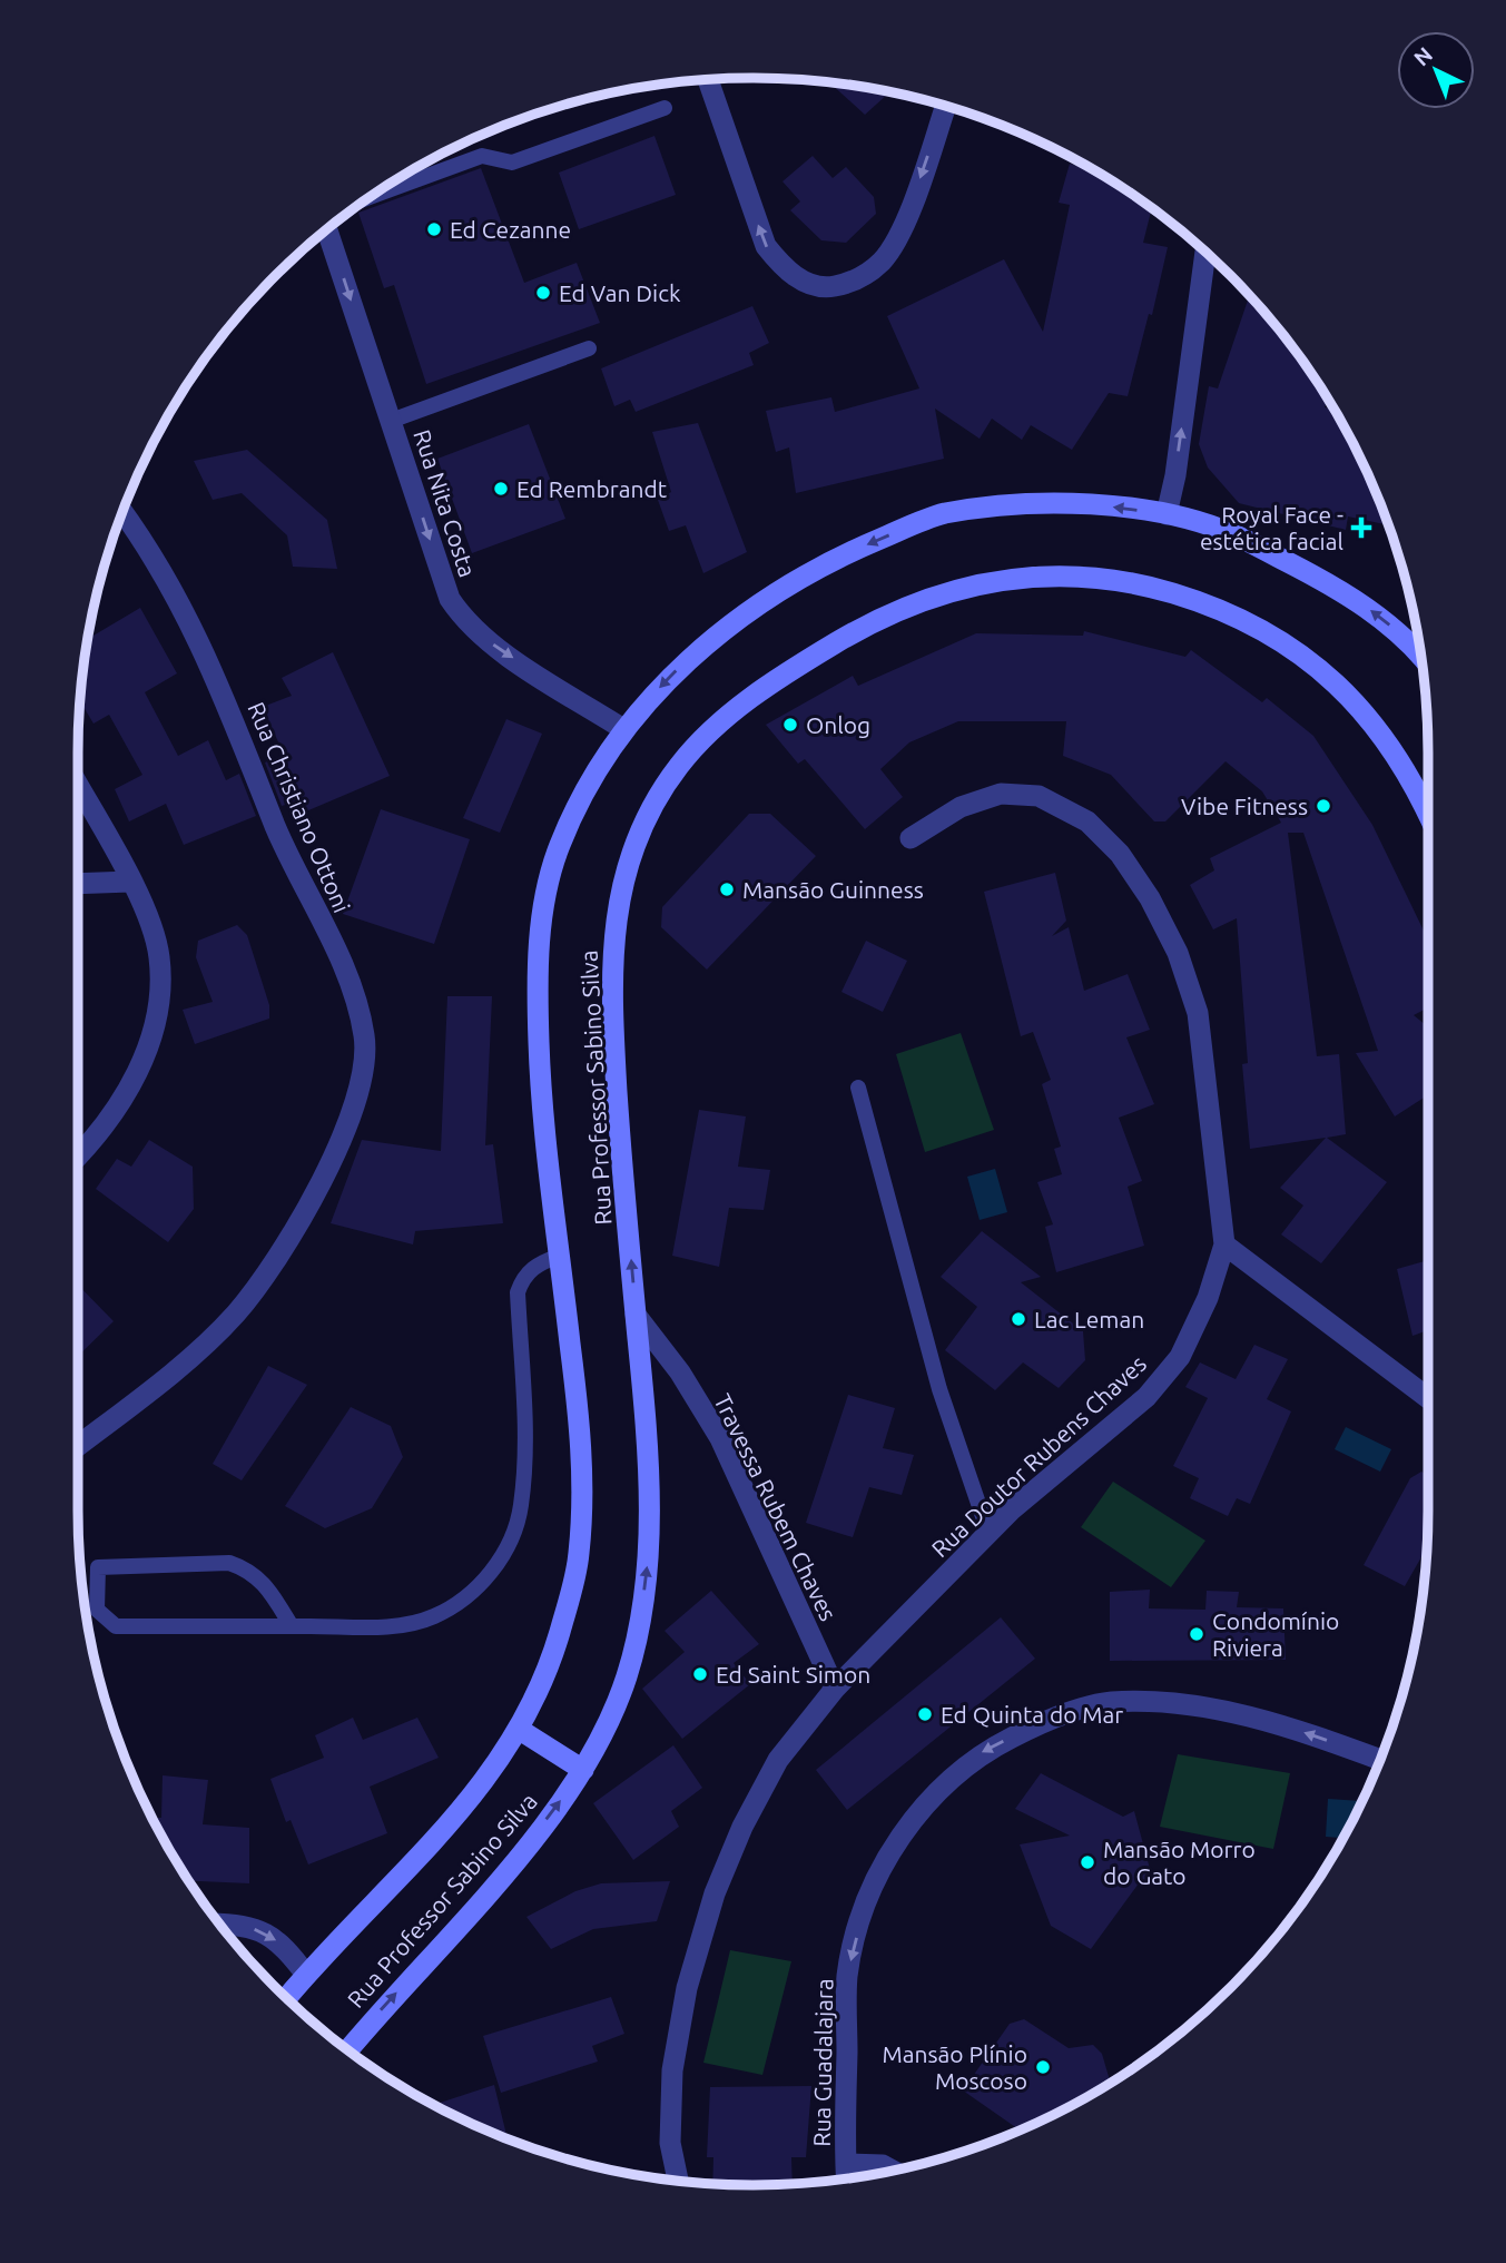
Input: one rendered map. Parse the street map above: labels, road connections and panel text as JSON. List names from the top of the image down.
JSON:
{
  "streets": {
    "main road": ["Rua Professor Sabino Silva"],
    "street": [
      "Rua Nita Costa",
      "Rua Christiano Ottoni",
      "Rua Doutor Rubens Chaves",
      "Travessa Rubem Chaves",
      "Rua Guadalajara"
    ]
  },
  "crossings": [
    ["Rua Nita Costa", "Rua Professor Sabino Silva"],
    ["Rua Professor Sabino Silva", "Travessa Rubem Chaves"],
    ["Rua Doutor Rubens Chaves", "Travessa Rubem Chaves"]
  ],
  "one_way": ["Rua Nita Costa"],
  "places": {
    "other": [
      "Ed Cezanne",
      "Ed Van Dick",
      "Ed Rembrandt",
      "Onlog",
      "Vibe Fitness",
      "Mansão Guinness",
      "Lac Leman",
      "Condomínio Riviera",
      "Ed Saint Simon",
      "Ed Quinta do Mar",
      "Mansão Morro do Gato",
      "Mansão Plínio Moscoso"
    ],
    "health": ["Royal Face - estética facial"]
  },
  "north": "top left"
}
